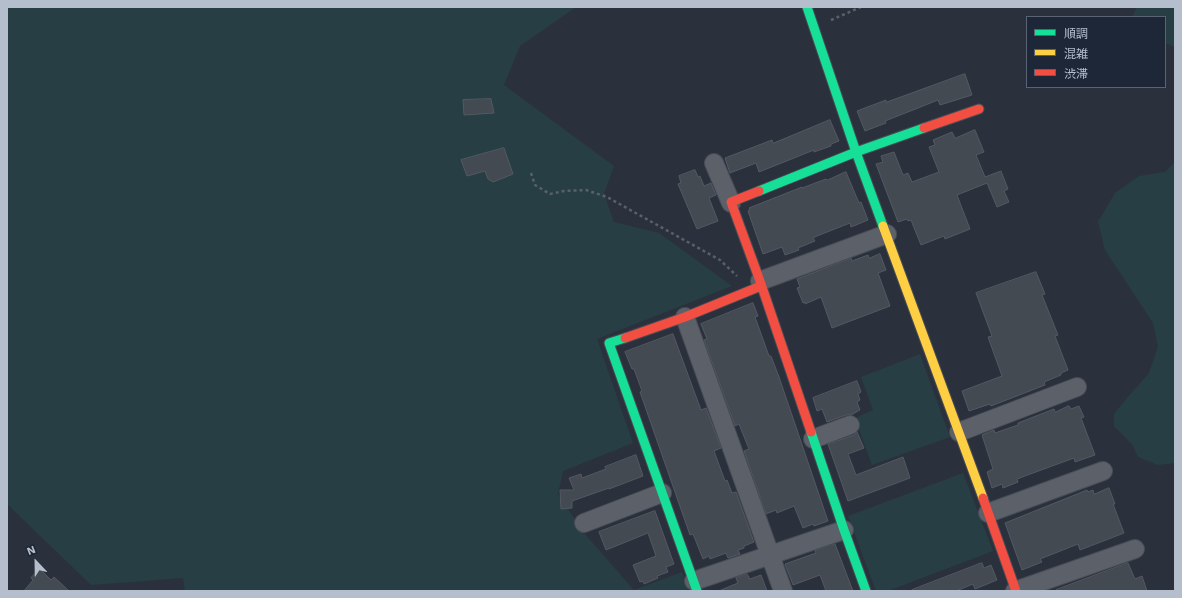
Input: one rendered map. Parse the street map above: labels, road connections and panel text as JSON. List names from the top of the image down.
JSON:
{
  "legend": ["順調", "混雑", "渋滞"],
  "north": "top"
}
